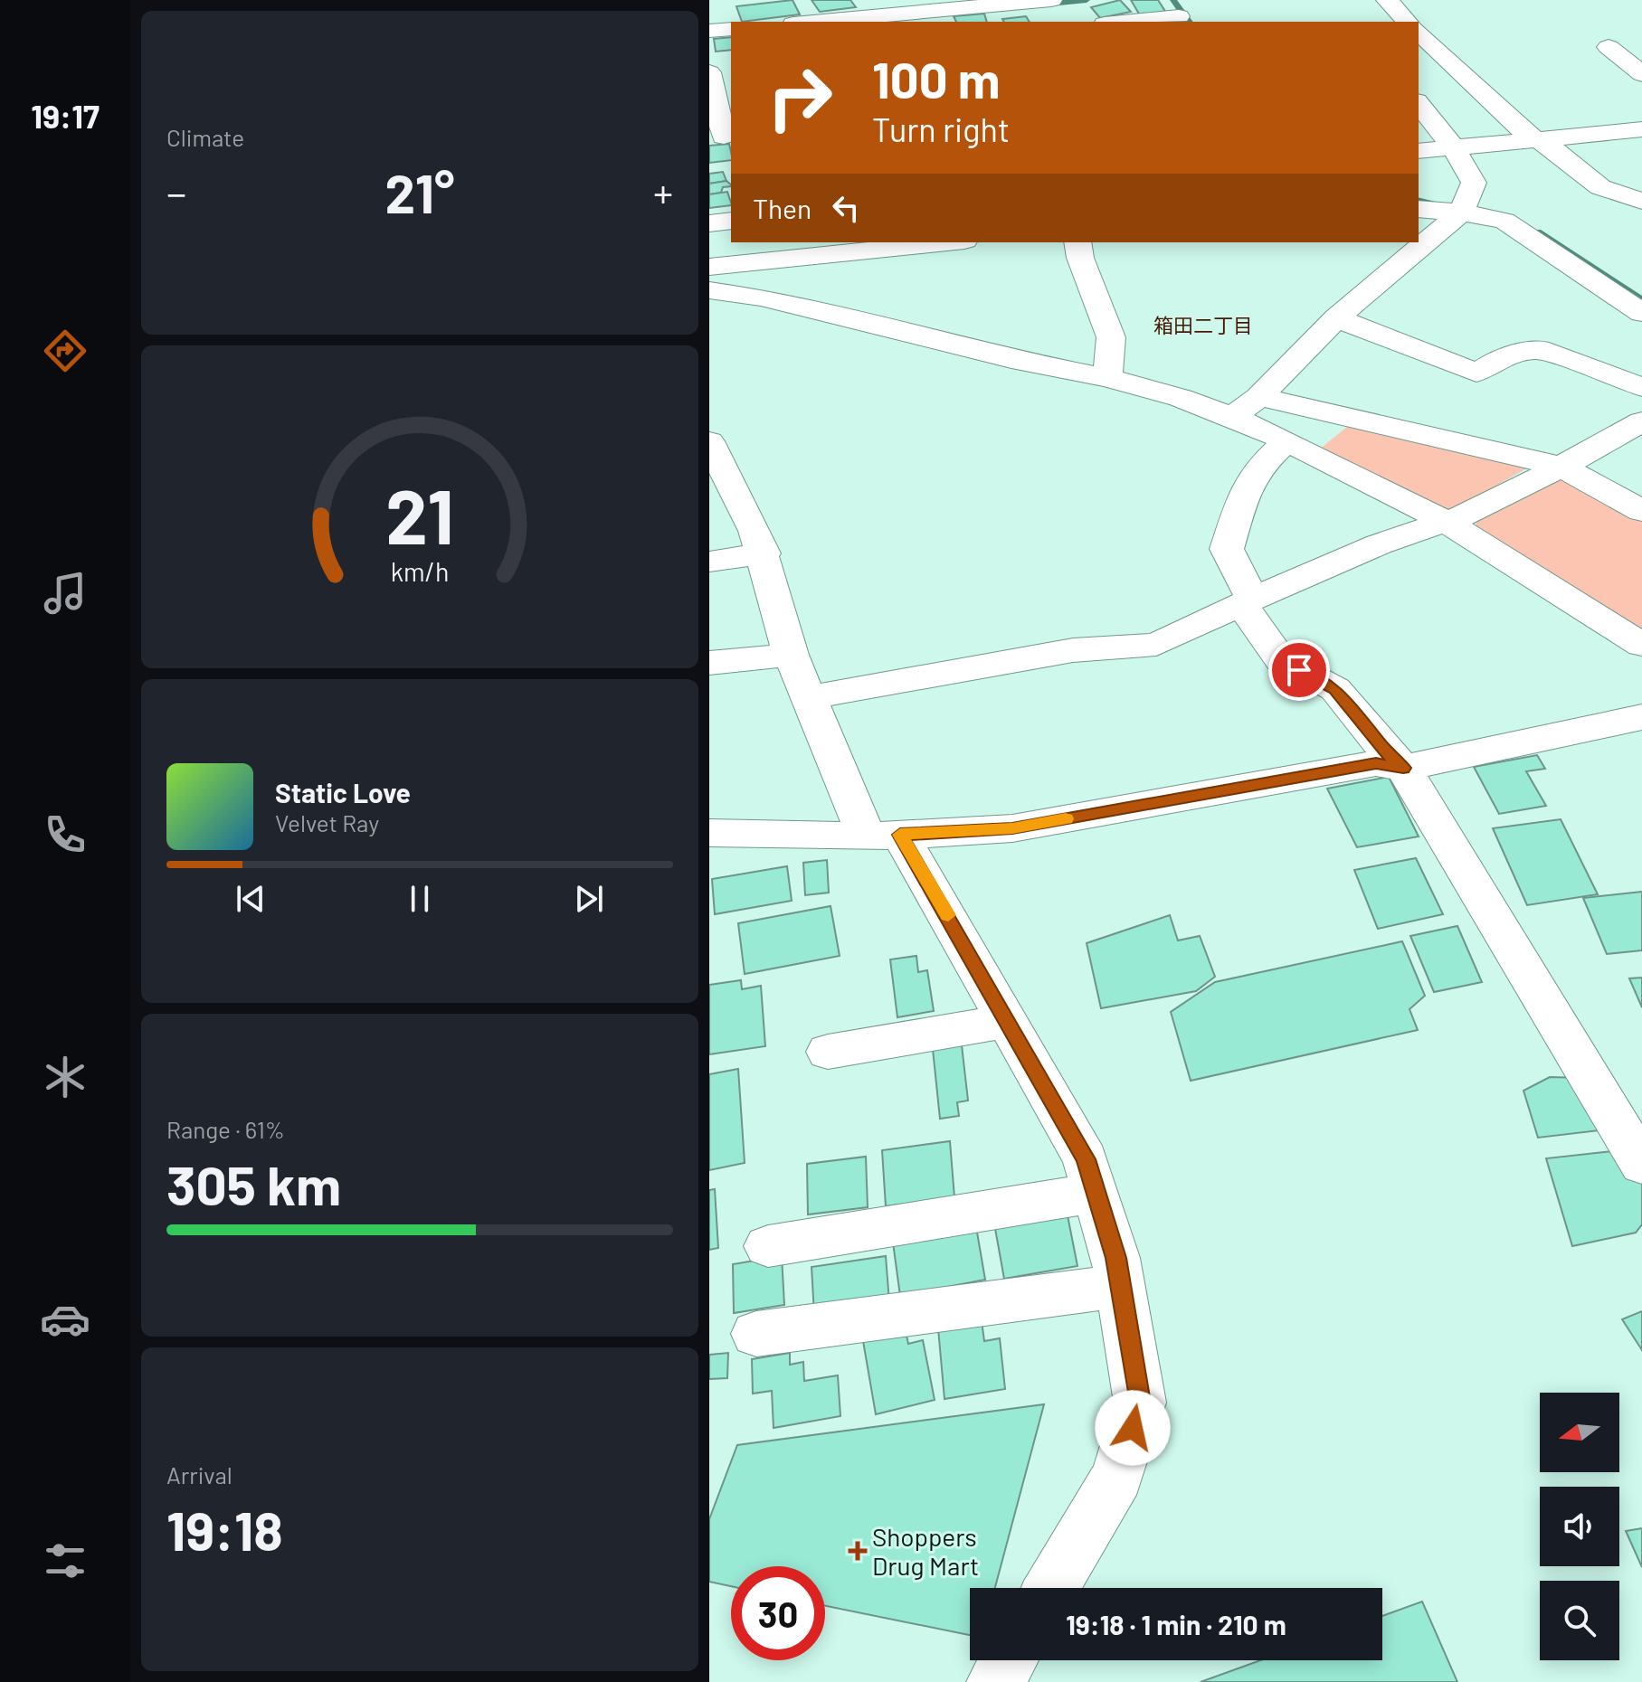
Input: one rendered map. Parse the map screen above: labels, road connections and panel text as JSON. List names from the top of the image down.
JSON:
{
  "districts": ["箱田二丁目"],
  "places": {
    "health": ["Shoppers Drug Mart"]
  },
  "north": "left",
  "page": {
    "tabs": "19:17",
    "tile": [
      "Climate",
      ["Range · 61%", "305 km"],
      ["Arrival", "19:18"]
    ],
    "turn": ["100 m", "Turn right"],
    "heat": ["−", "21°", "+"],
    "then": "Then",
    "song": ["Static Love", "Velvet Ray"],
    "limit": "30",
    "trip": "19:18 · 1 min · 210 m",
    "gauge": ["21", "km/h"]
  }
}
